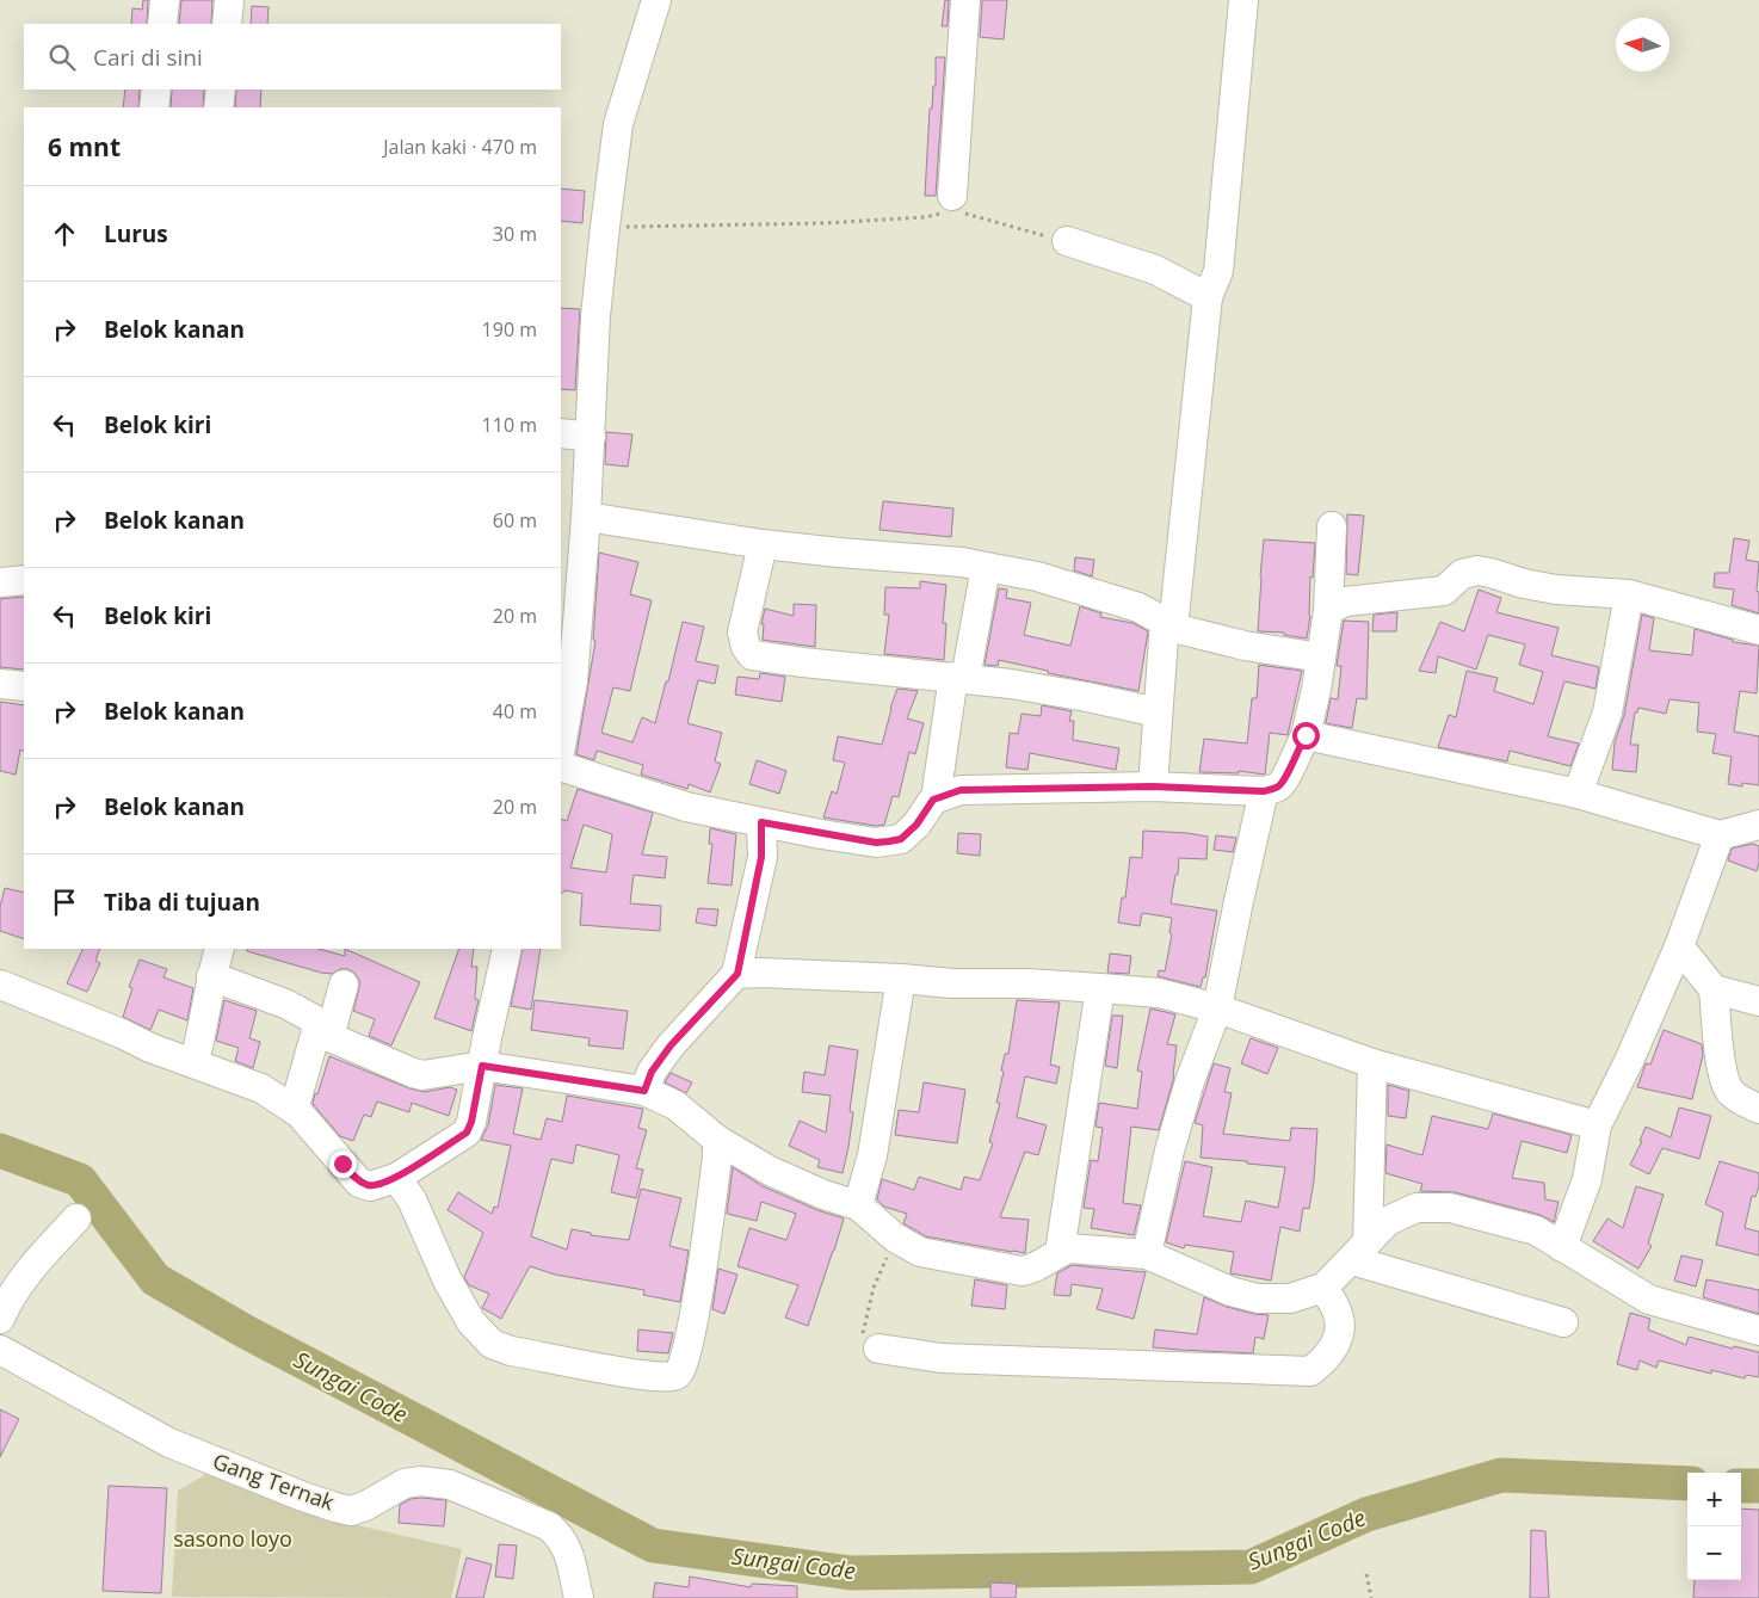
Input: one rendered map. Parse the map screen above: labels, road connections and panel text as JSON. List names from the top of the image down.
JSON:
{
  "streets": {
    "street": ["Gang Ternak"]
  },
  "water": ["Sungai Code"],
  "parks": ["sasono loyo"],
  "north": "left",
  "page": {
    "search": "Cari di sini",
    "heading": ["6 mnt", "Jalan kaki · 470 m"],
    "list": [
      ["Lurus", "30 m"],
      ["Belok kanan", "190 m"],
      ["Belok kiri", "110 m"],
      ["Belok kanan", "60 m"],
      ["Belok kiri", "20 m"],
      ["Belok kanan", "40 m"],
      ["Belok kanan", "20 m"],
      "Tiba di tujuan"
    ],
    "map_buttons": ["+", "−"]
  }
}
